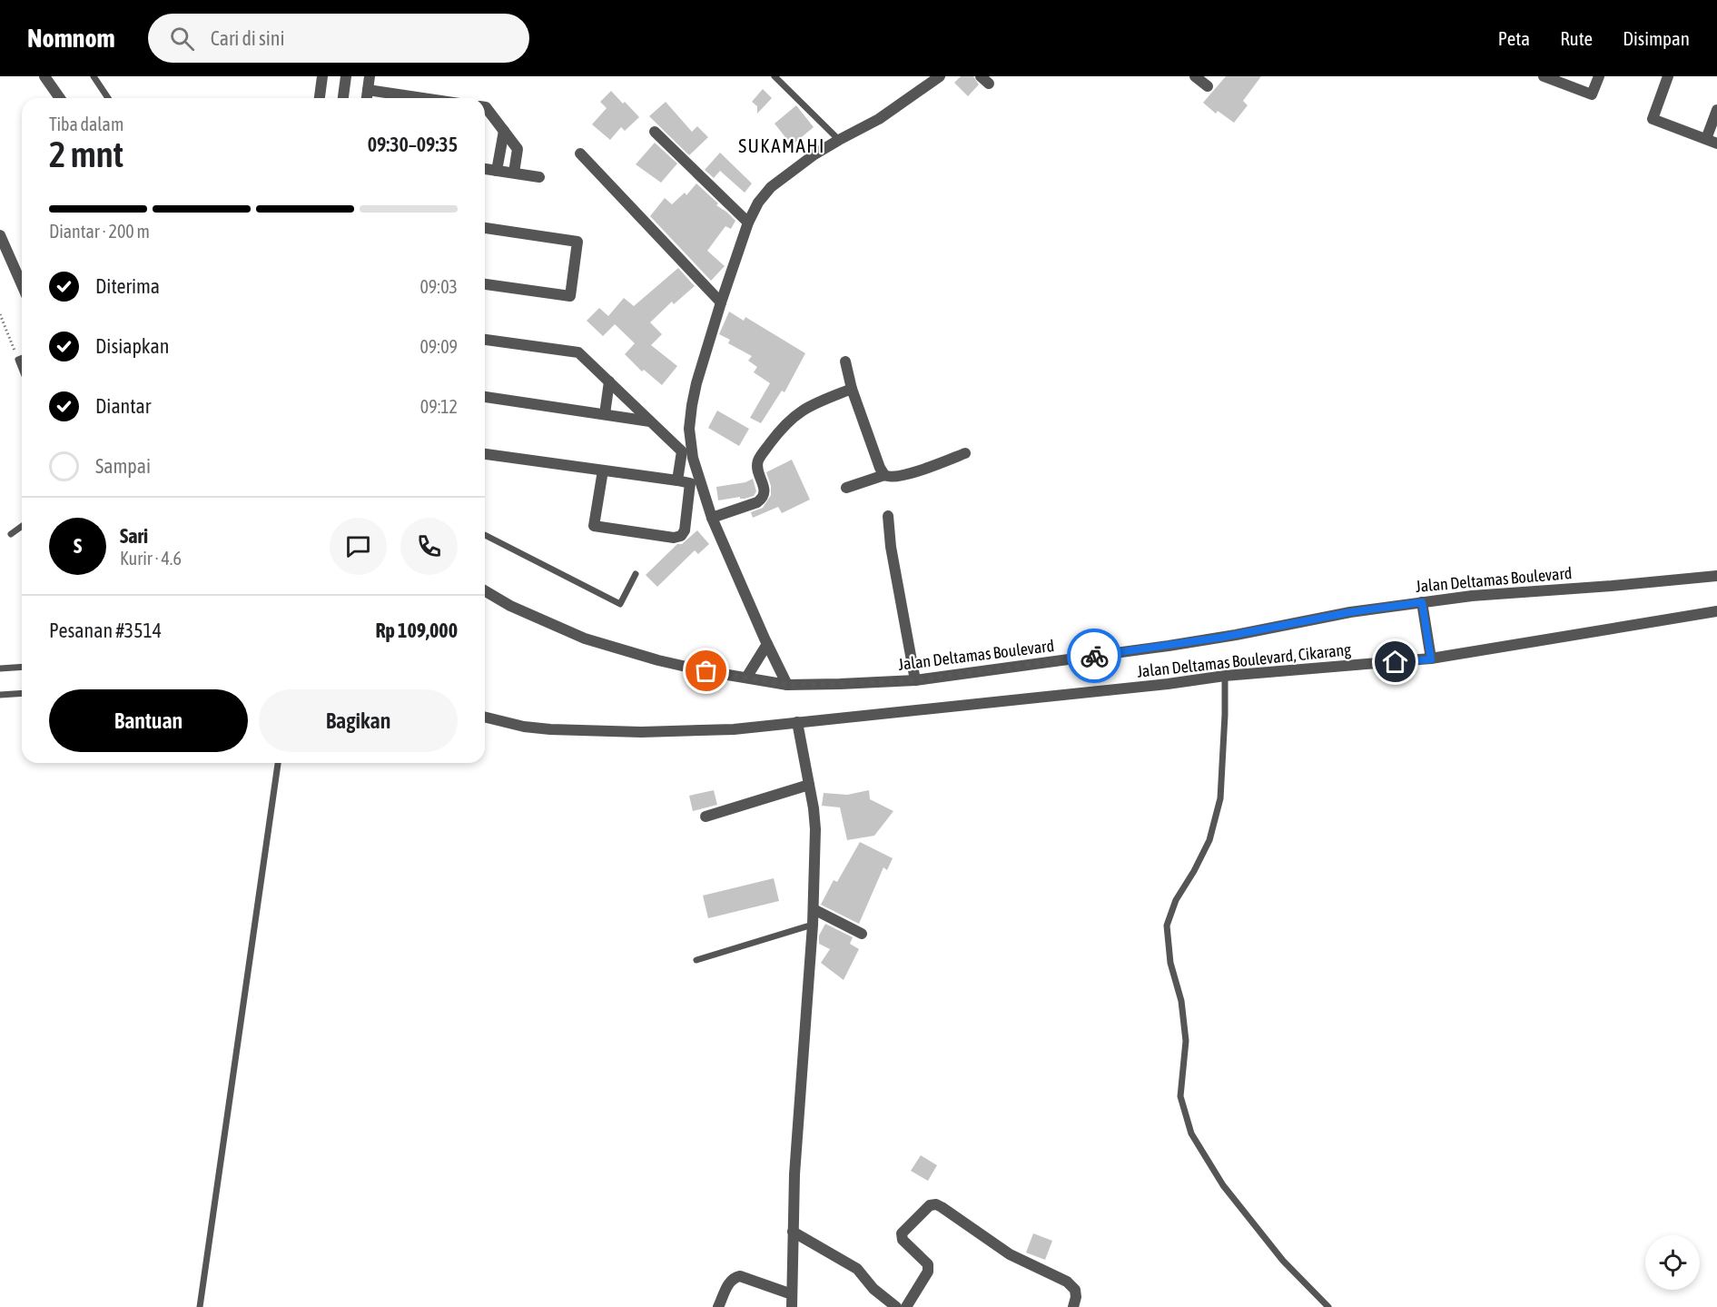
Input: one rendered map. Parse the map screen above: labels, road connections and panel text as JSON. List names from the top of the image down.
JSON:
{
  "streets": {
    "street": ["Jalan Deltamas Boulevard", "Jalan Deltamas Boulevard, Cikarang"]
  },
  "districts": ["SUKAMAHI"],
  "page": {
    "header": "Nomnom",
    "search": "Cari di sini",
    "nav": ["Peta", "Rute", "Disimpan"],
    "heading": ["2 mnt", "Tiba dalam", "09:30–09:35"],
    "panel": [
      "Sari",
      "Kurir · 4.6",
      "Pesanan #3514",
      "Rp 109,000"
    ],
    "bar": "Diantar · 200 m",
    "list": [
      ["Diterima", "09:03"],
      ["Disiapkan", "09:09"],
      ["Diantar", "09:12"],
      "Sampai"
    ],
    "round": "S",
    "buttons": ["Bantuan", "Bagikan"]
  }
}
